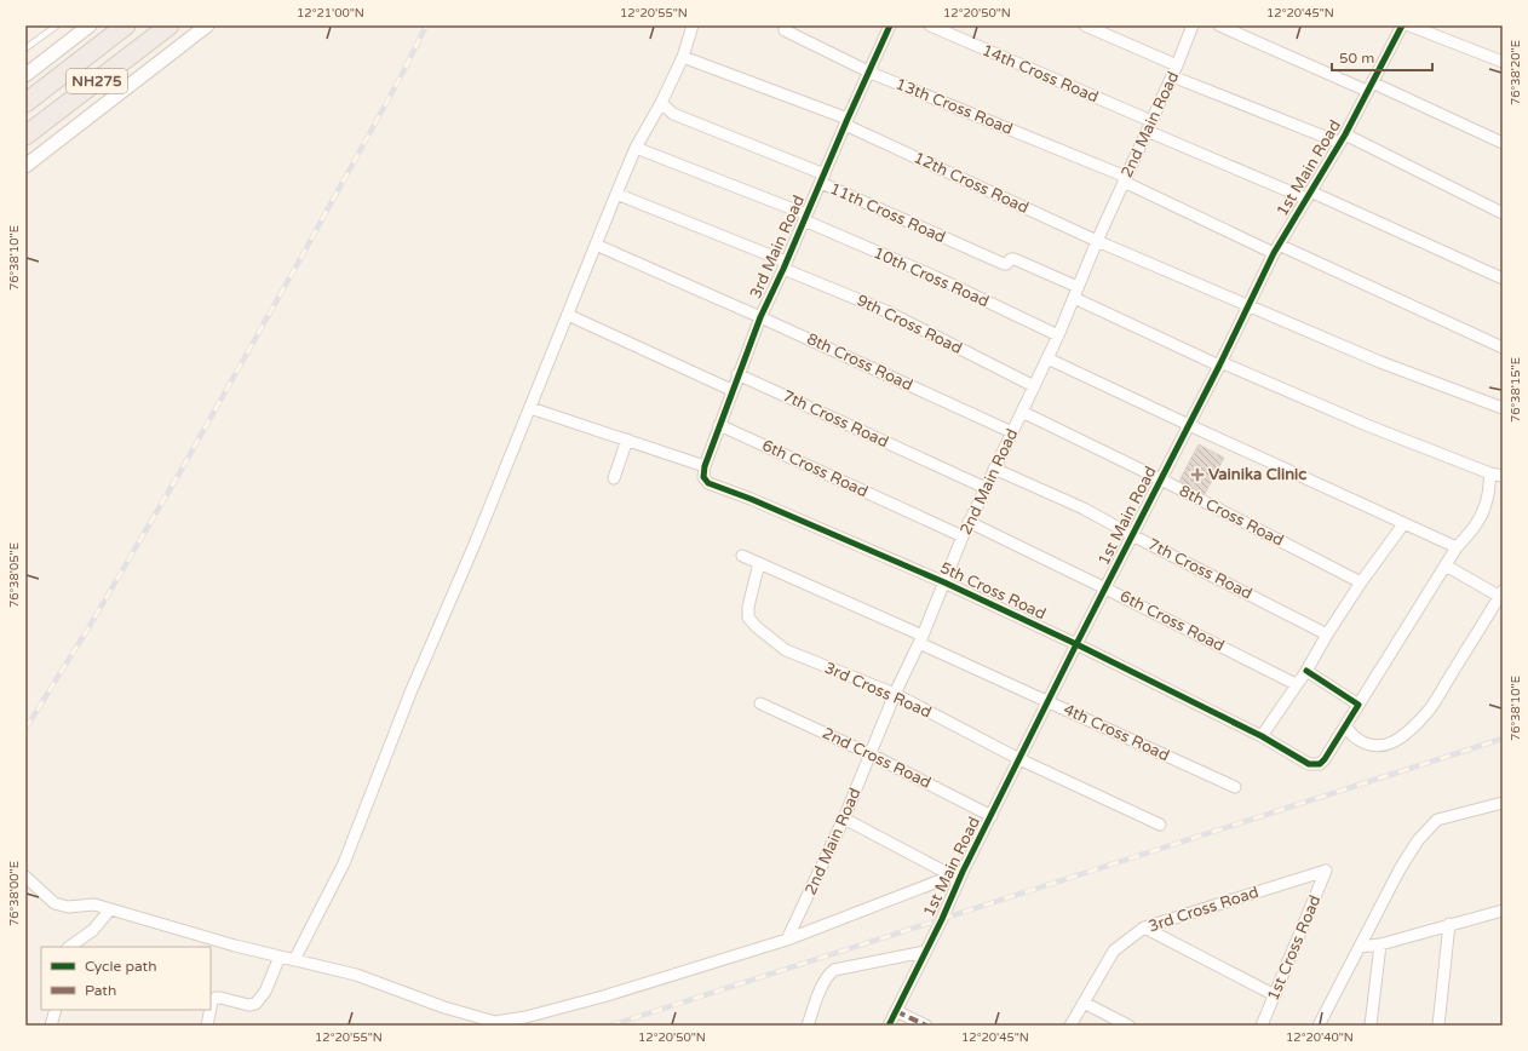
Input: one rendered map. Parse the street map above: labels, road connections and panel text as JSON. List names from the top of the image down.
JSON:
{
  "streets": {
    "highway": ["NH275"],
    "street": [
      "14th Cross Road",
      "13th Cross Road",
      "2nd Main Road",
      "1st Main Road",
      "12th Cross Road",
      "11th Cross Road",
      "3rd Main Road",
      "10th Cross Road",
      "9th Cross Road",
      "8th Cross Road",
      "7th Cross Road",
      "6th Cross Road",
      "5th Cross Road",
      "3rd Cross Road",
      "4th Cross Road",
      "2nd Cross Road",
      "1st Cross Road"
    ]
  },
  "crossings": [
    ["14th Cross Road", "2nd Main Road"],
    ["14th Cross Road", "1st Main Road"],
    ["13th Cross Road", "2nd Main Road"],
    ["13th Cross Road", "1st Main Road"],
    ["13th Cross Road", "3rd Main Road"],
    ["2nd Main Road", "12th Cross Road"],
    ["2nd Main Road", "11th Cross Road"],
    ["2nd Main Road", "10th Cross Road"],
    ["2nd Main Road", "9th Cross Road"],
    ["2nd Main Road", "8th Cross Road"],
    ["2nd Main Road", "7th Cross Road"],
    ["2nd Main Road", "6th Cross Road"],
    ["2nd Main Road", "5th Cross Road"],
    ["2nd Main Road", "3rd Cross Road"],
    ["2nd Main Road", "4th Cross Road"],
    ["2nd Main Road", "2nd Cross Road"],
    ["1st Main Road", "12th Cross Road"],
    ["1st Main Road", "11th Cross Road"],
    ["1st Main Road", "8th Cross Road"],
    ["1st Main Road", "7th Cross Road"],
    ["1st Main Road", "6th Cross Road"],
    ["1st Main Road", "5th Cross Road"],
    ["1st Main Road", "3rd Cross Road"],
    ["1st Main Road", "4th Cross Road"],
    ["1st Main Road", "2nd Cross Road"],
    ["12th Cross Road", "3rd Main Road"],
    ["11th Cross Road", "3rd Main Road"],
    ["3rd Main Road", "10th Cross Road"],
    ["3rd Main Road", "9th Cross Road"],
    ["3rd Main Road", "8th Cross Road"],
    ["3rd Main Road", "7th Cross Road"],
    ["3rd Main Road", "6th Cross Road"],
    ["3rd Main Road", "5th Cross Road"],
    ["3rd Cross Road", "4th Cross Road"],
    ["3rd Cross Road", "1st Cross Road"]
  ],
  "places": {
    "health": ["Vainika Clinic"]
  },
  "legend": ["Cycle path", "Path"],
  "scale_bar": "50 m",
  "coordinates": [
    "12°21'00\"N",
    "12°20'55\"N",
    "12°20'50\"N",
    "12°20'45\"N",
    "76°38'20\"E",
    "76°38'10\"E",
    "76°38'15\"E",
    "76°38'05\"E",
    "76°38'00\"E",
    "12°20'40\"N"
  ]
}
